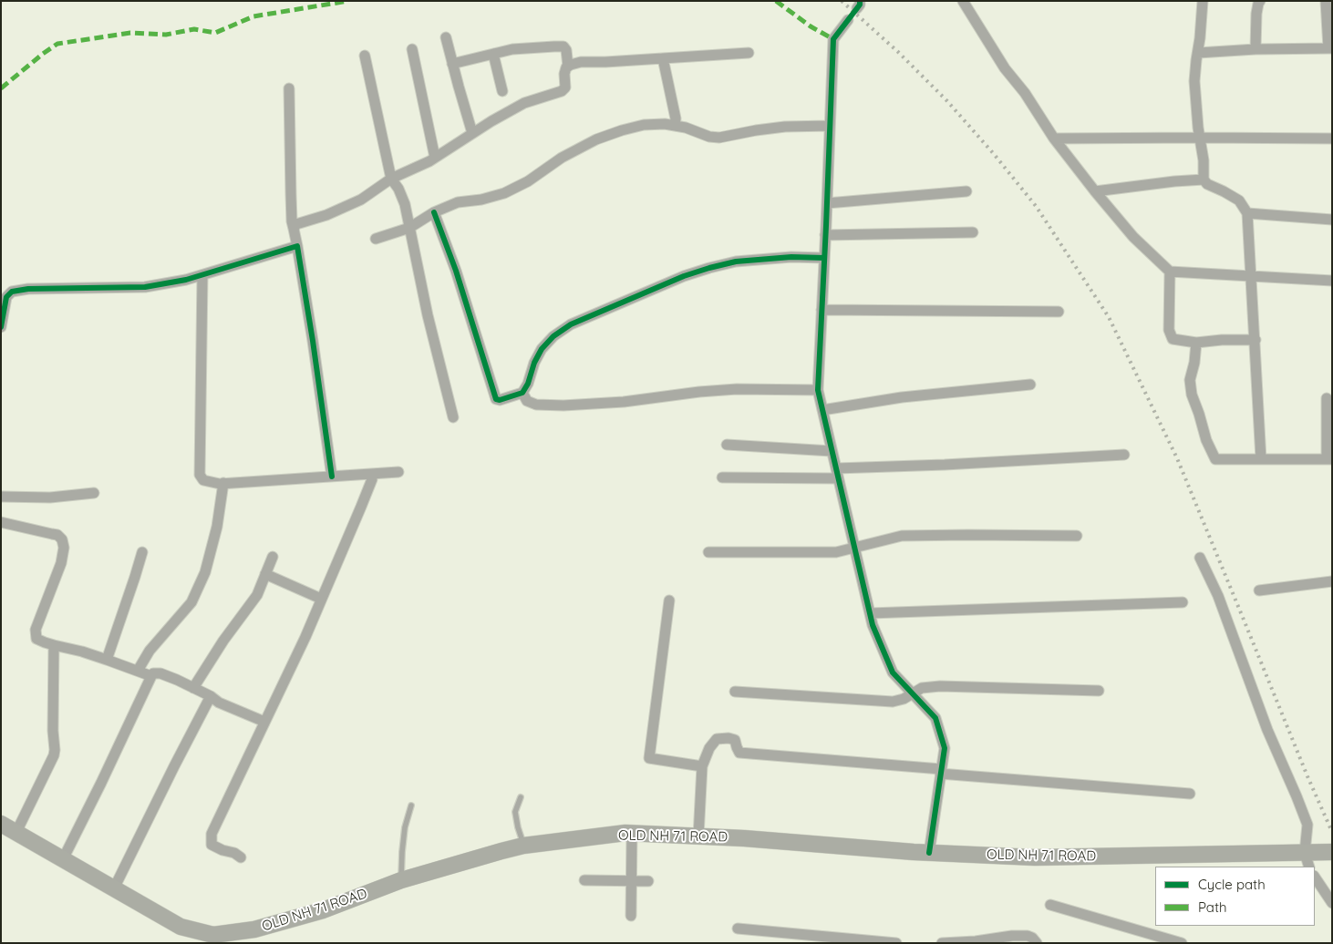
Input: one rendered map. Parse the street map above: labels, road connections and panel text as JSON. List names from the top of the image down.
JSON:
{
  "streets": {
    "main road": ["OLD NH 71 ROAD"]
  },
  "legend": ["Cycle path", "Path"]
}
